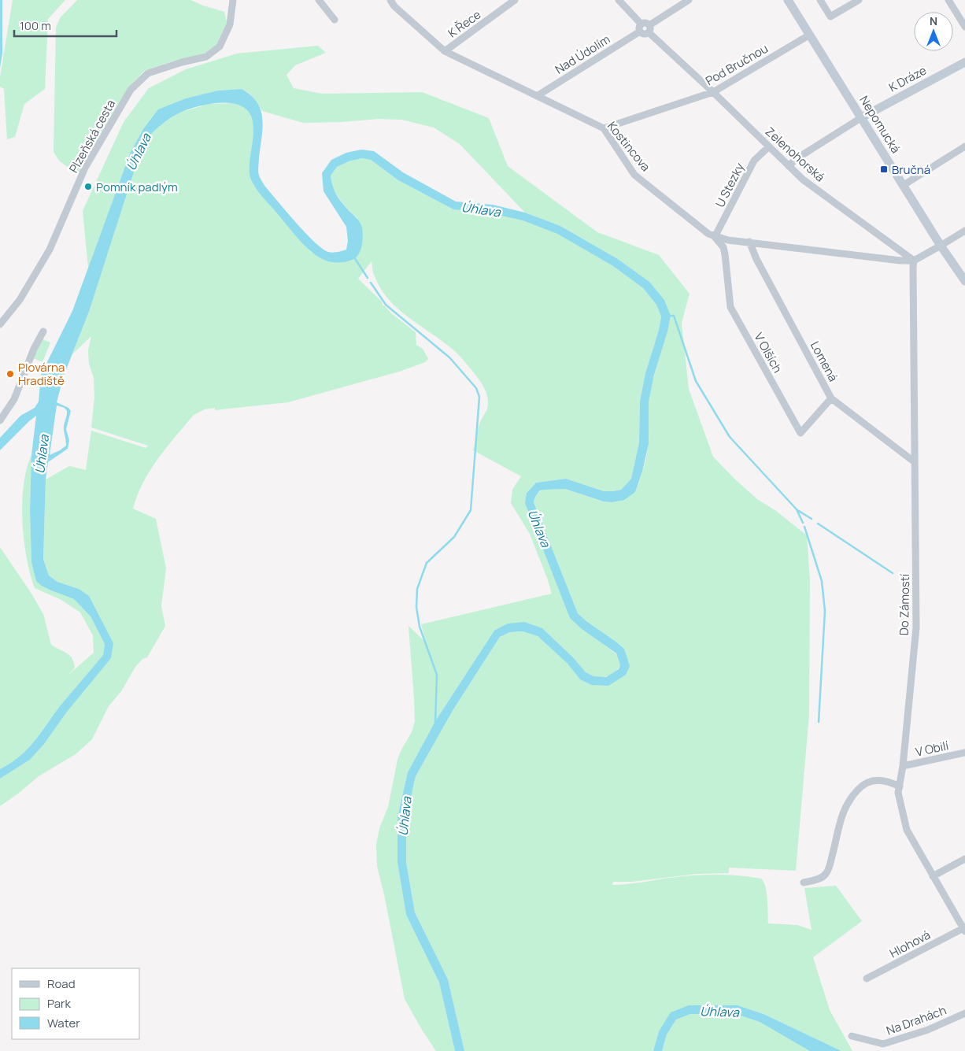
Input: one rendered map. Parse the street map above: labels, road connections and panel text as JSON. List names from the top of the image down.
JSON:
{
  "streets": {
    "street": [
      "K Řece",
      "Nad Údolím",
      "Pod Bručnou",
      "K Dráze",
      "Nepomucká",
      "Plzeňská cesta",
      "Kostincova",
      "Zelenohorská",
      "U Stezky",
      "V Olších",
      "Lomená",
      "Do Zámostí",
      "V Obilí",
      "Hlohová",
      "Na Drahách"
    ]
  },
  "crossings": [
    ["K Řece", "Kostincova"],
    ["Nad Údolím", "Kostincova"],
    ["Pod Bručnou", "Nepomucká"],
    ["Pod Bručnou", "Kostincova"],
    ["Pod Bručnou", "Zelenohorská"],
    ["K Dráze", "Nepomucká"],
    ["Kostincova", "Zelenohorská"],
    ["Kostincova", "U Stezky"],
    ["Kostincova", "V Olších"],
    ["Kostincova", "Lomená"],
    ["Kostincova", "Do Zámostí"],
    ["Zelenohorská", "U Stezky"],
    ["Zelenohorská", "Do Zámostí"],
    ["U Stezky", "V Olších"],
    ["V Olších", "Lomená"],
    ["Lomená", "Do Zámostí"],
    ["Do Zámostí", "V Obilí"],
    ["Do Zámostí", "Hlohová"]
  ],
  "water": ["Úhlava"],
  "places": {
    "transit": ["Bručná"],
    "other": ["Pomník padlým", "Plovárna Hradiště"]
  },
  "legend": ["Road", "Park", "Water"],
  "scale_bar": "100 m",
  "north": "top"
}
